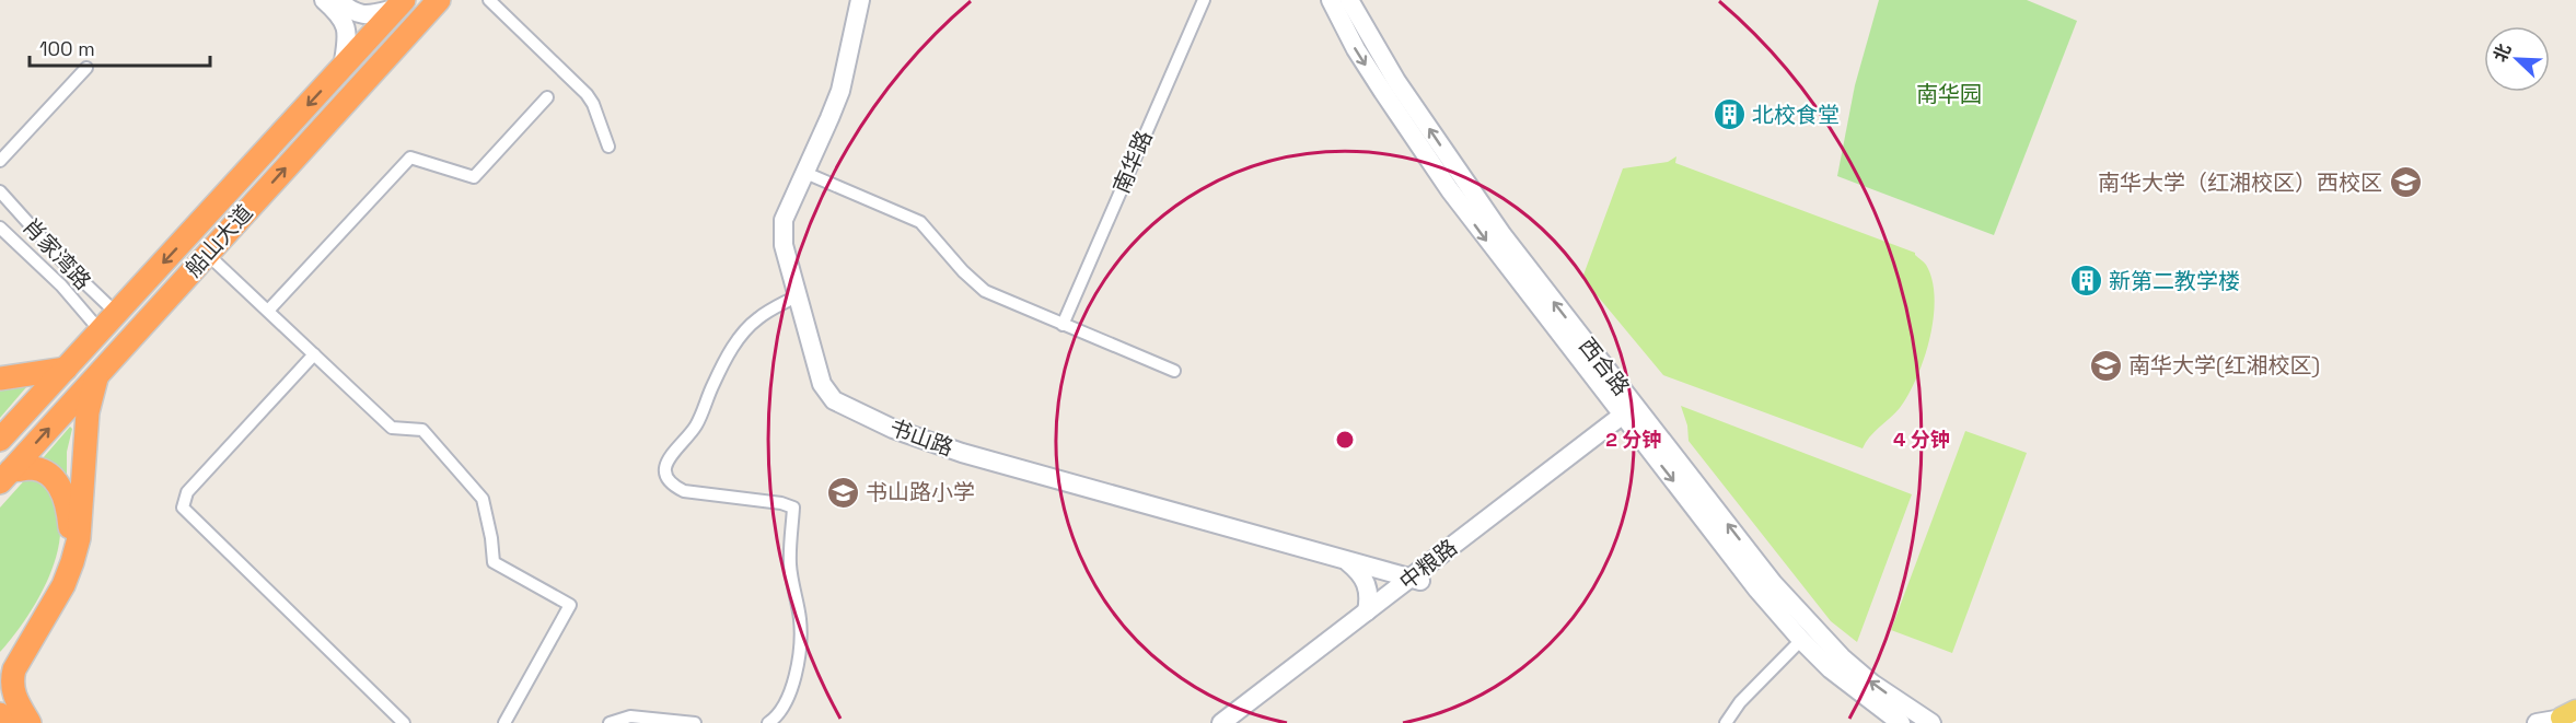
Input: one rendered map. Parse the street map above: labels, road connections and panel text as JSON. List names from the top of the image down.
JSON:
{
  "streets": {
    "highway": ["船山大道"],
    "street": [
      "南华路",
      "肖家湾路",
      "西合路",
      "书山路",
      "中粮路"
    ]
  },
  "crossings": [
    ["船山大道", "肖家湾路"],
    ["西合路", "中粮路"],
    ["书山路", "中粮路"]
  ],
  "parks": ["南华园"],
  "places": {
    "building": ["北校食堂", "新第二教学楼"],
    "school or university": ["南华大学（红湘校区）西校区", "南华大学(红湘校区)", "书山路小学"]
  },
  "scale_bar": "100 m",
  "north": "top left",
  "rings": ["2 分钟", "4 分钟"]
}
